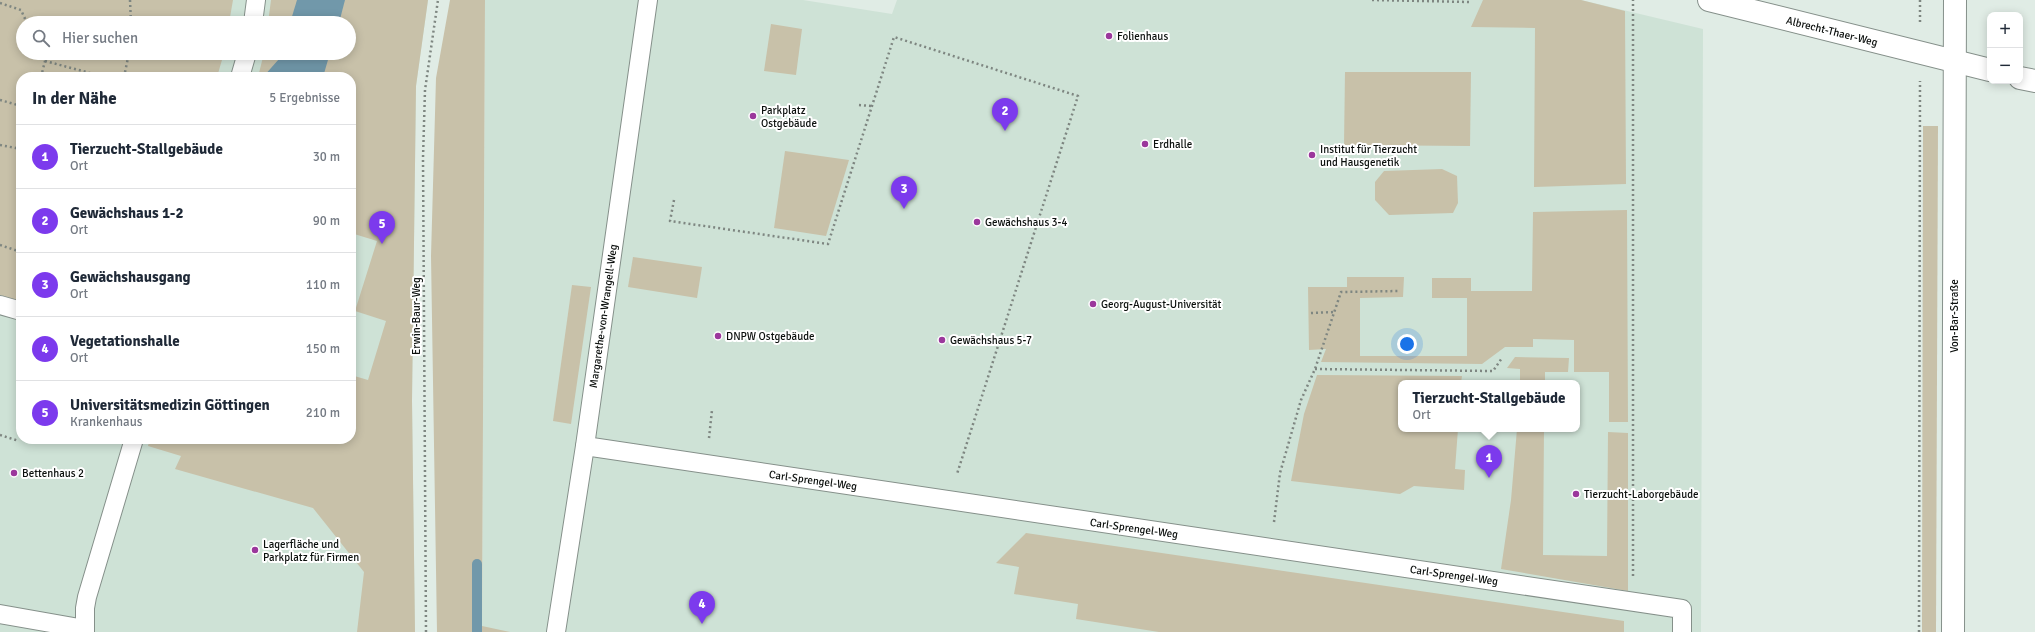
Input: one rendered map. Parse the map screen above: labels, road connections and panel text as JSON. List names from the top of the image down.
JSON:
{
  "streets": {
    "street": ["Albrecht-Thaer-Weg", "Von-Bar-Straße"],
    "lane": ["Margarethe-von-Wrangell-Weg", "Carl-Sprengel-Weg"],
    "path": ["Erwin-Baur-Weg"]
  },
  "crossings": [
    ["Albrecht-Thaer-Weg", "Von-Bar-Straße"],
    ["Margarethe-von-Wrangell-Weg", "Carl-Sprengel-Weg"]
  ],
  "places": [
    "Folienhaus",
    "Parkplatz Ostgebäude",
    "Erdhalle",
    "Institut für Tierzucht und Hausgenetik",
    "Gewächshaus 3-4",
    "Georg-August-Universität",
    "DNPW Ostgebäude",
    "Gewächshaus 5-7",
    "Bettenhaus 2",
    "Tierzucht-Laborgebäude",
    "Lagerfläche und Parkplatz für Firmen"
  ],
  "page": {
    "map_buttons": ["+", "−"],
    "search": "Hier suchen",
    "heading": ["In der Nähe", "5 Ergebnisse"],
    "pins": [
      "2",
      "3",
      "5",
      "1",
      "4"
    ],
    "list": [
      {
        "mark": "1",
        "name": "Tierzucht-Stallgebäude",
        "note": "Ort",
        "value": "30 m"
      },
      {
        "mark": "2",
        "name": "Gewächshaus 1-2",
        "note": "Ort",
        "value": "90 m"
      },
      {
        "mark": "3",
        "name": "Gewächshausgang",
        "note": "Ort",
        "value": "110 m"
      },
      {
        "mark": "4",
        "name": "Vegetationshalle",
        "note": "Ort",
        "value": "150 m"
      },
      {
        "mark": "5",
        "name": "Universitätsmedizin Göttingen",
        "note": "Krankenhaus",
        "value": "210 m"
      }
    ],
    "popup": ["Tierzucht-Stallgebäude", "Ort"]
  }
}
